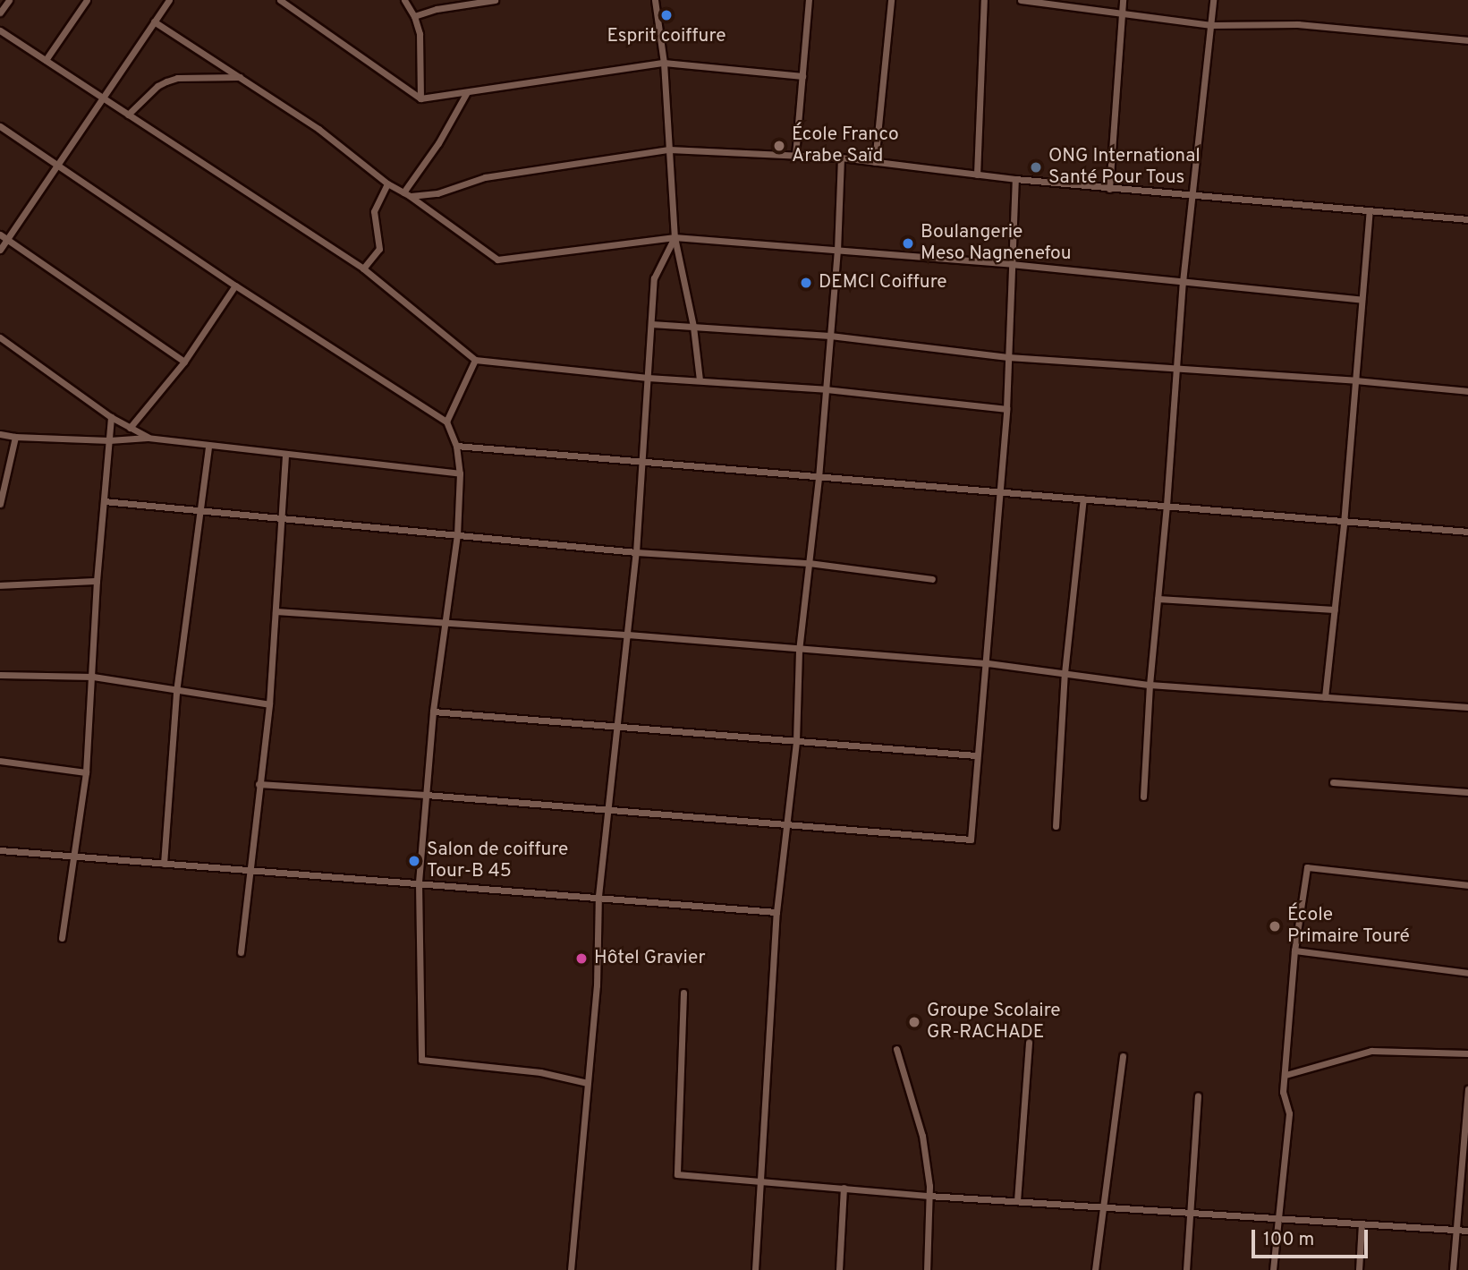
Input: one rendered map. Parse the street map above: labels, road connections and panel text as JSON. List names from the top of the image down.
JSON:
{
  "places": [
    "Esprit coiffure",
    "École Franco Arabe Saïd",
    "ONG International Santé Pour Tous",
    "Boulangerie Meso Nagnenefou",
    "DEMCI Coiffure",
    "Salon de coiffure Tour-B 45",
    "École Primaire Touré",
    "Hôtel Gravier",
    "Groupe Scolaire GR-RACHADE"
  ],
  "scale_bar": "100 m"
}
